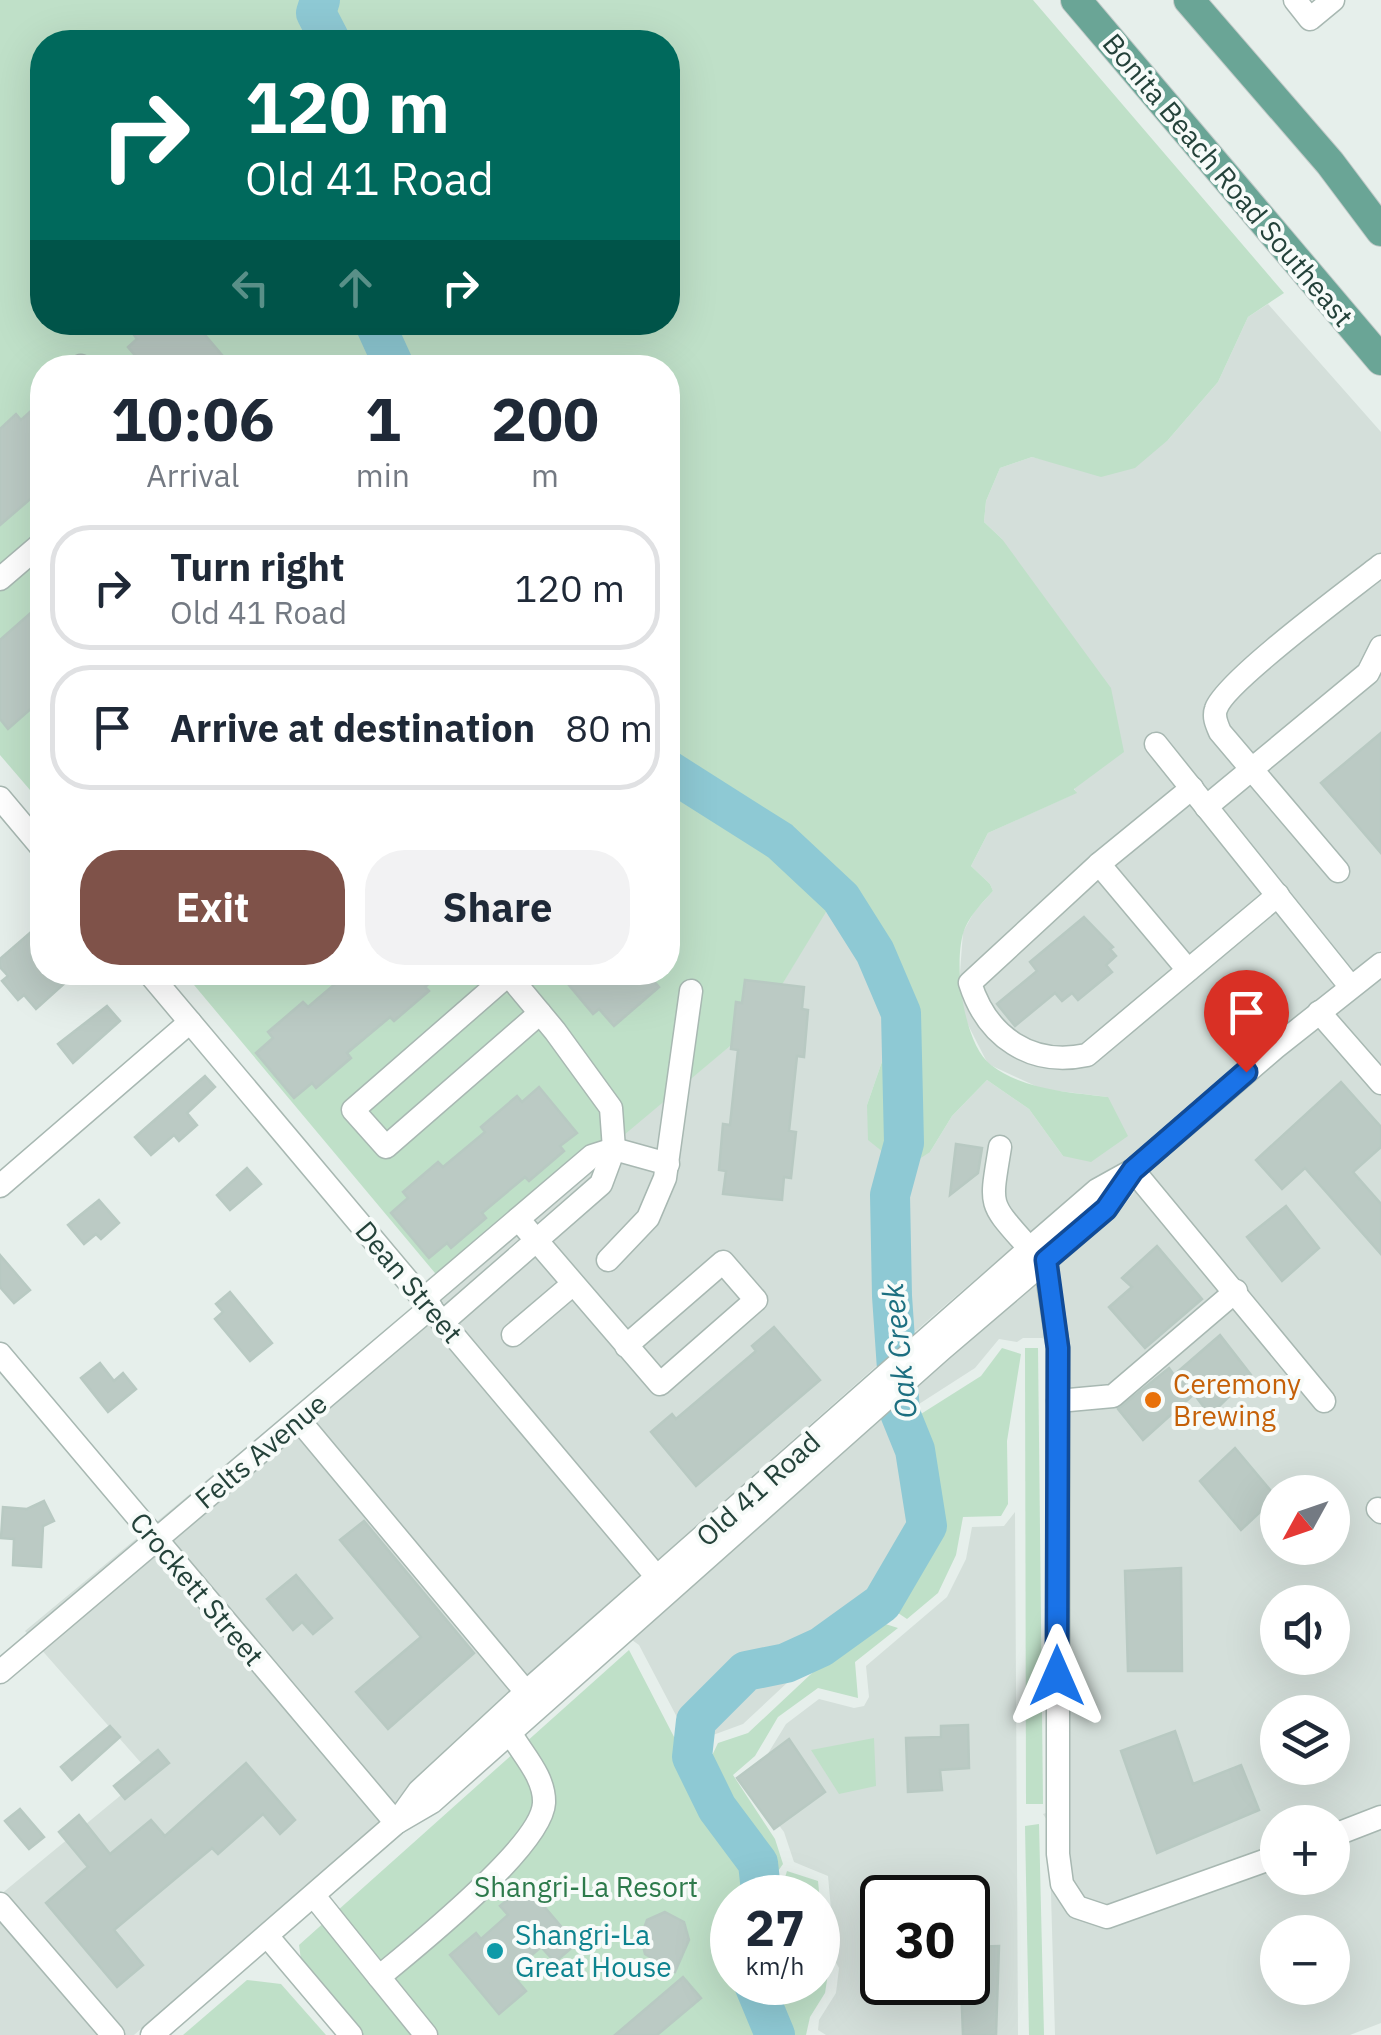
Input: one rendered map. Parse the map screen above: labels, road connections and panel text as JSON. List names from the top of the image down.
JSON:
{
  "streets": {
    "main road": ["Bonita Beach Road Southeast"],
    "street": [
      "Dean Street",
      "Felts Avenue",
      "Old 41 Road",
      "Crockett Street"
    ]
  },
  "crossings": [
    ["Dean Street", "Felts Avenue"],
    ["Dean Street", "Old 41 Road"],
    ["Felts Avenue", "Crockett Street"],
    ["Old 41 Road", "Crockett Street"]
  ],
  "water": ["Oak Creek"],
  "parks": ["Shangri-La Resort"],
  "places": ["Ceremony Brewing", "Shangri-La Great House"],
  "north": "bottom left",
  "page": {
    "turn": ["120 m", "Old 41 Road"],
    "eta": [
      "10:06",
      "Arrival",
      "1",
      "min",
      "200",
      "m"
    ],
    "list": [
      {
        "name": "Turn right",
        "note": "Old 41 Road",
        "value": "120 m"
      },
      {
        "name": "Arrive at destination",
        "value": "80 m"
      }
    ],
    "buttons": ["Exit", "Share"],
    "map_buttons": ["+", "−"],
    "speed": "27 km/h",
    "limit": "30"
  }
}
